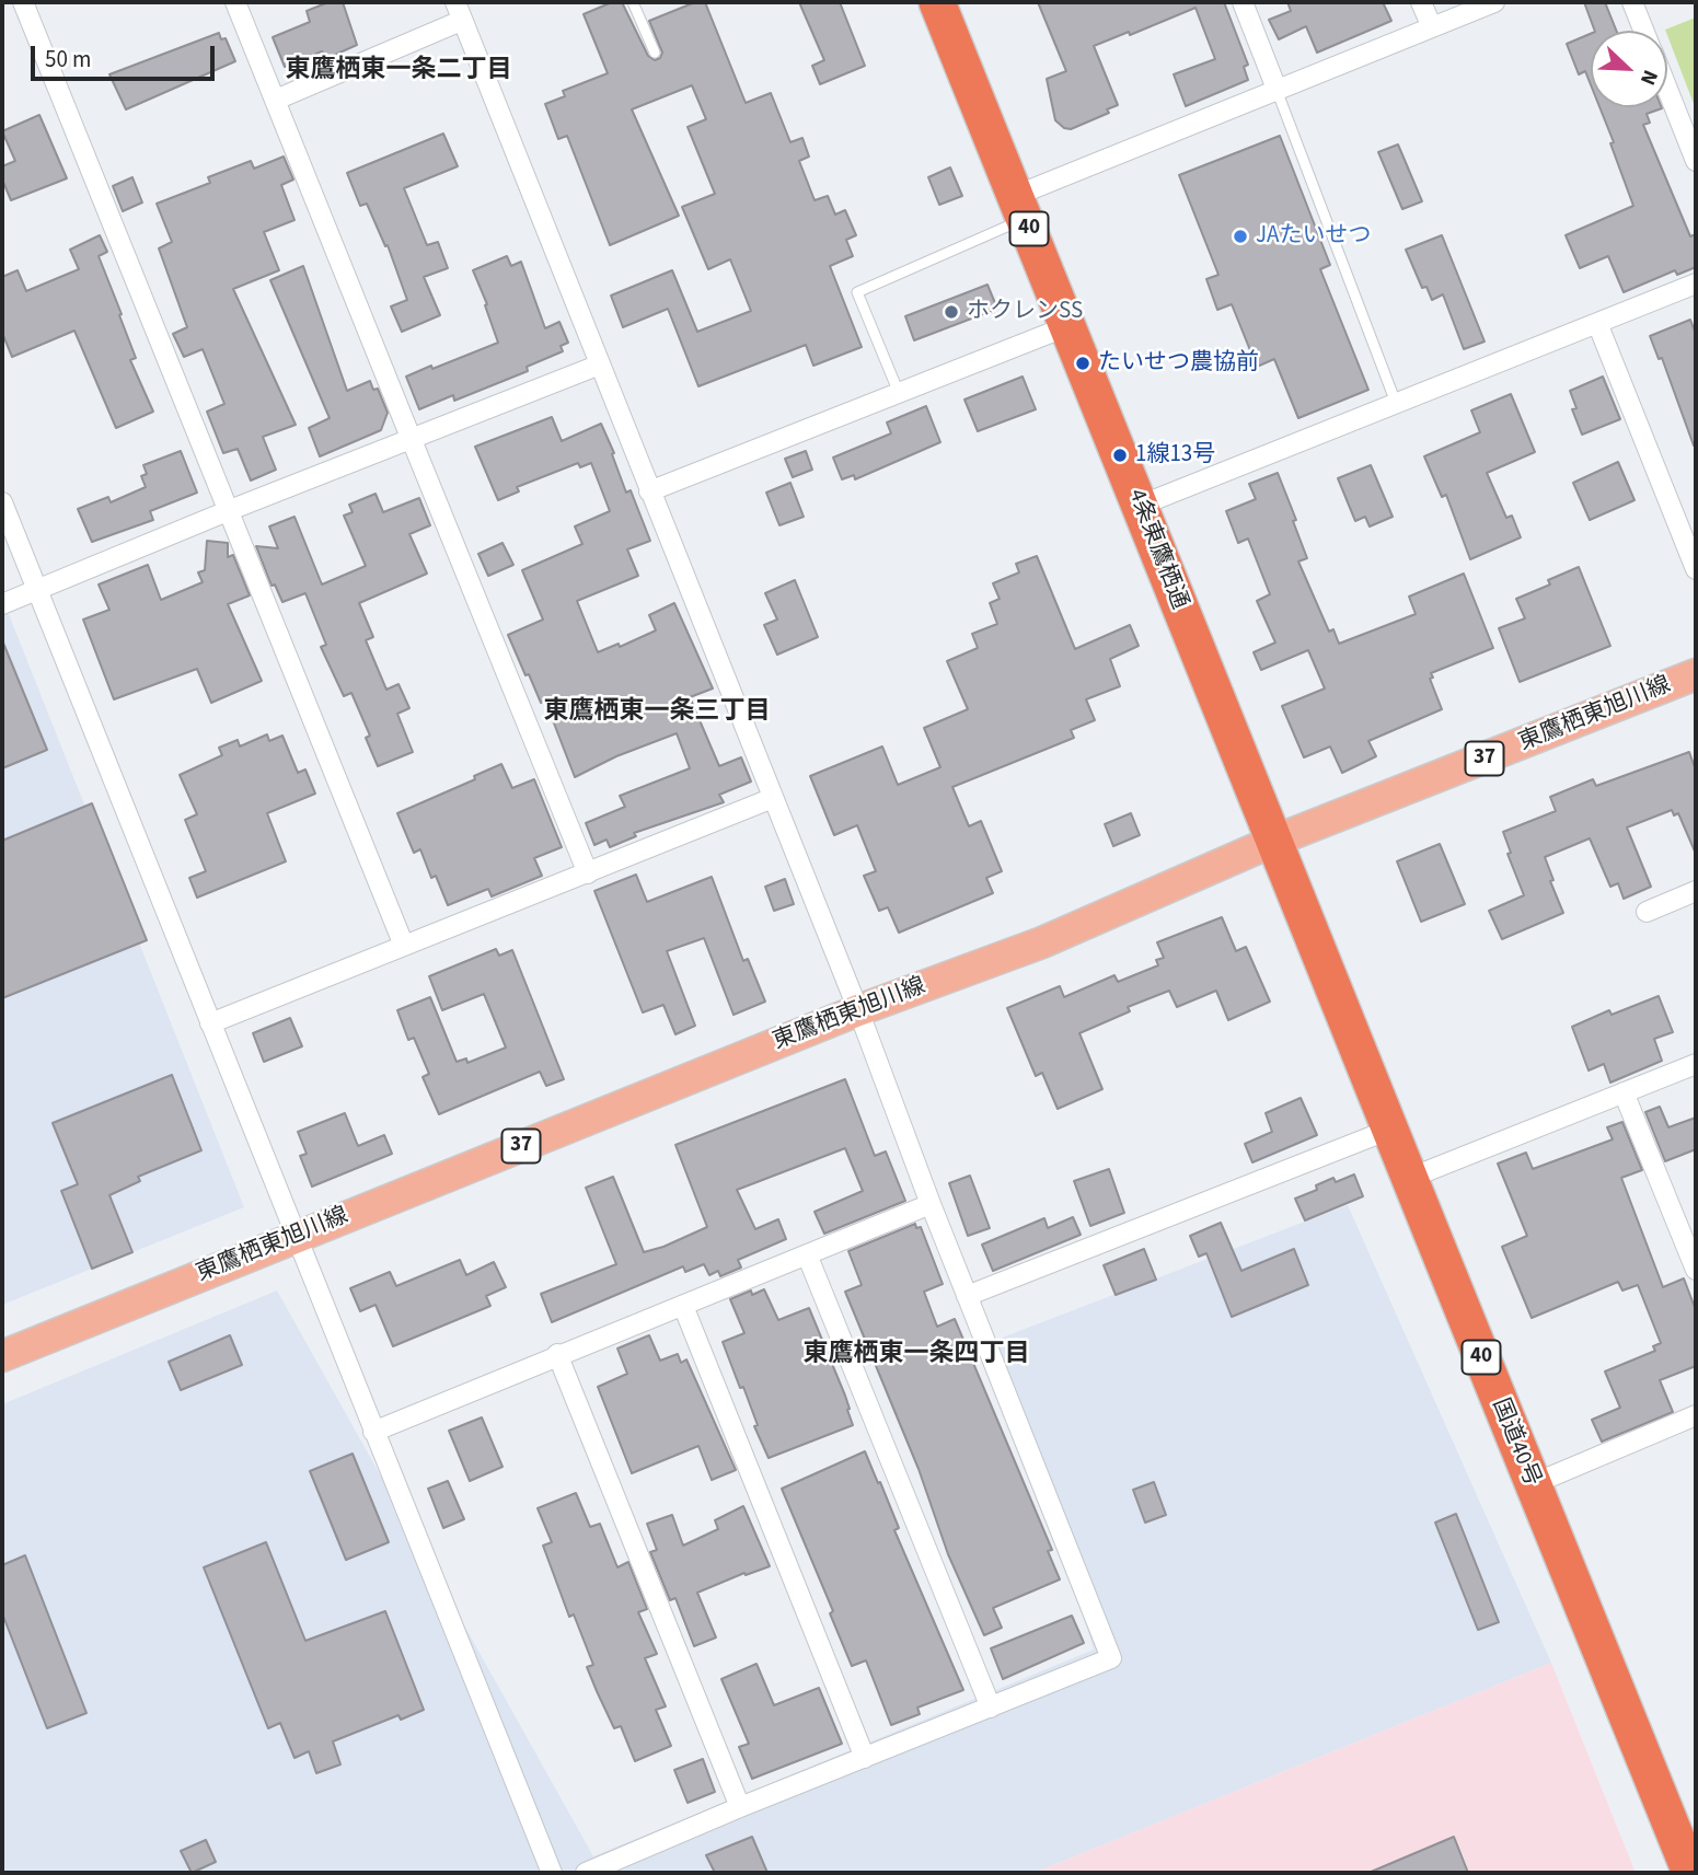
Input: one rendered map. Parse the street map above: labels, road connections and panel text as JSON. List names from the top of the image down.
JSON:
{
  "streets": {
    "highway": ["40", "4条東鷹栖通", "国道40号"],
    "main road": ["東鷹栖東旭川線", "37"]
  },
  "crossings": [
    ["4条東鷹栖通", "東鷹栖東旭川線"],
    ["4条東鷹栖通", "国道40号"],
    ["東鷹栖東旭川線", "国道40号"]
  ],
  "districts": ["東鷹栖東一条二丁目", "東鷹栖東一条三丁目", "東鷹栖東一条四丁目"],
  "places": [
    "JAたいせつ",
    "ホクレンSS",
    "たいせつ農協前",
    "1線13号"
  ],
  "scale_bar": "50 m",
  "north": "bottom right"
}
